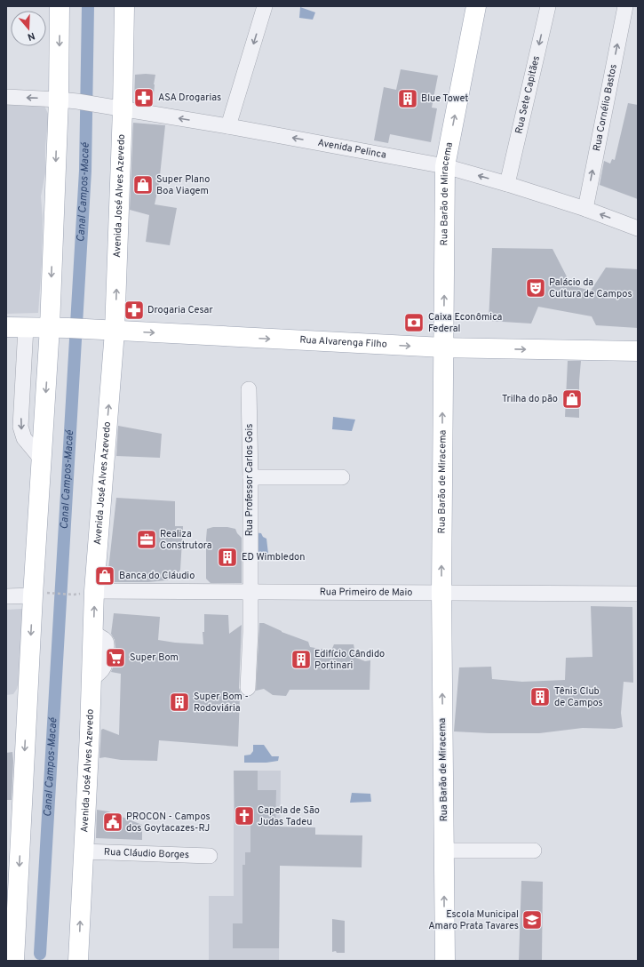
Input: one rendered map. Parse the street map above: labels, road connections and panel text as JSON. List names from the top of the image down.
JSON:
{
  "streets": {
    "main road": ["Rua Barão de Miracema", "Avenida José Alves Azevedo", "Rua Alvarenga Filho"],
    "street": [
      "Rua Sete Capitães",
      "Rua Cornélio Bastos",
      "Avenida Pelinca",
      "Rua Professor Carlos Gois",
      "Rua Primeiro de Maio",
      "Rua Cláudio Borges"
    ]
  },
  "crossings": [
    ["Rua Sete Capitães", "Avenida Pelinca"],
    ["Rua Cornélio Bastos", "Avenida Pelinca"],
    ["Avenida Pelinca", "Rua Barão de Miracema"],
    ["Avenida Pelinca", "Avenida José Alves Azevedo"],
    ["Rua Barão de Miracema", "Rua Alvarenga Filho"],
    ["Rua Barão de Miracema", "Rua Primeiro de Maio"],
    ["Avenida José Alves Azevedo", "Rua Alvarenga Filho"],
    ["Avenida José Alves Azevedo", "Rua Primeiro de Maio"],
    ["Avenida José Alves Azevedo", "Rua Cláudio Borges"],
    ["Rua Professor Carlos Gois", "Rua Primeiro de Maio"]
  ],
  "one_way": [
    "Rua Sete Capitães",
    "Rua Cornélio Bastos",
    "Avenida Pelinca",
    "Rua Barão de Miracema",
    "Rua Alvarenga Filho"
  ],
  "water": ["Canal Campos-Macaé"],
  "places": {
    "pharmacy": ["ASA Drogarias", "Drogaria Cesar"],
    "building": [
      "Blue Towet",
      "ED Wimbledon",
      "Edifício Cândido Portinari",
      "Tênis Club de Campos",
      "Super Bom - Rodoviária"
    ],
    "shop": ["Super Plano Boa Viagem", "Trilha do pão", "Banca do Cláudio"],
    "theatre": ["Palácio da Cultura de Campos"],
    "bank": ["Caixa Econômica Federal"],
    "office": ["Realiza Construtora"],
    "supermarket": ["Super Bom"],
    "church": ["Capela de São Judas Tadeu"],
    "public building": ["PROCON - Campos dos Goytacazes-RJ"],
    "school or university": ["Escola Municipal Amaro Prata Tavares"]
  },
  "north": "bottom"
}
